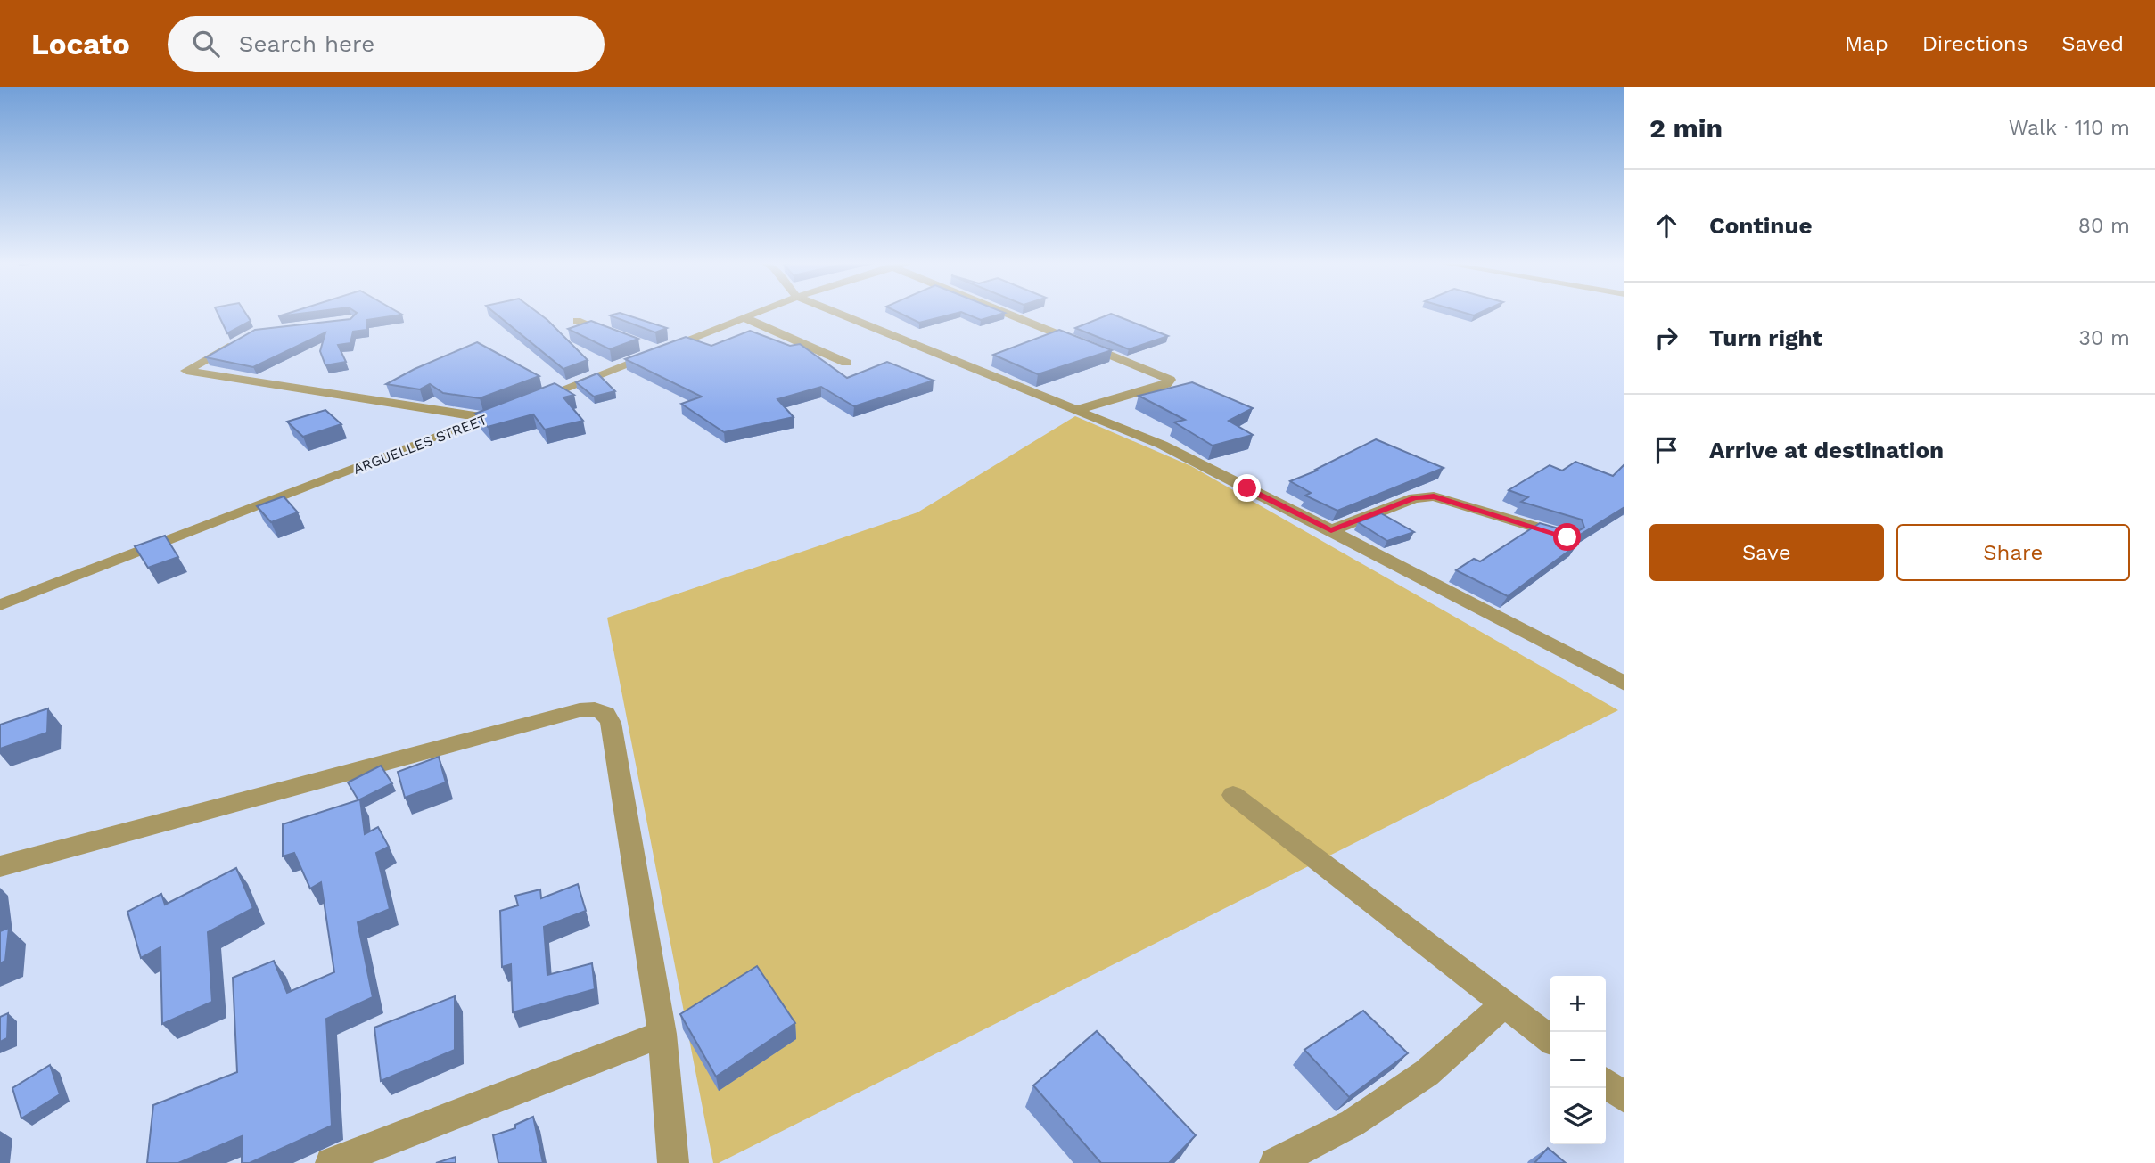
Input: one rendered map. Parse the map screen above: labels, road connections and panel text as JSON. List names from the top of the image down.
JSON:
{
  "streets": {
    "street": ["ARGUELLES STREET"]
  },
  "page": {
    "header": "Locato",
    "search": "Search here",
    "nav": ["Map", "Directions", "Saved"],
    "heading": ["2 min", "Walk · 110 m"],
    "list": [
      ["Continue", "80 m"],
      ["Turn right", "30 m"],
      "Arrive at destination"
    ],
    "buttons": ["Save", "Share"],
    "map_buttons": ["+", "−"]
  }
}
